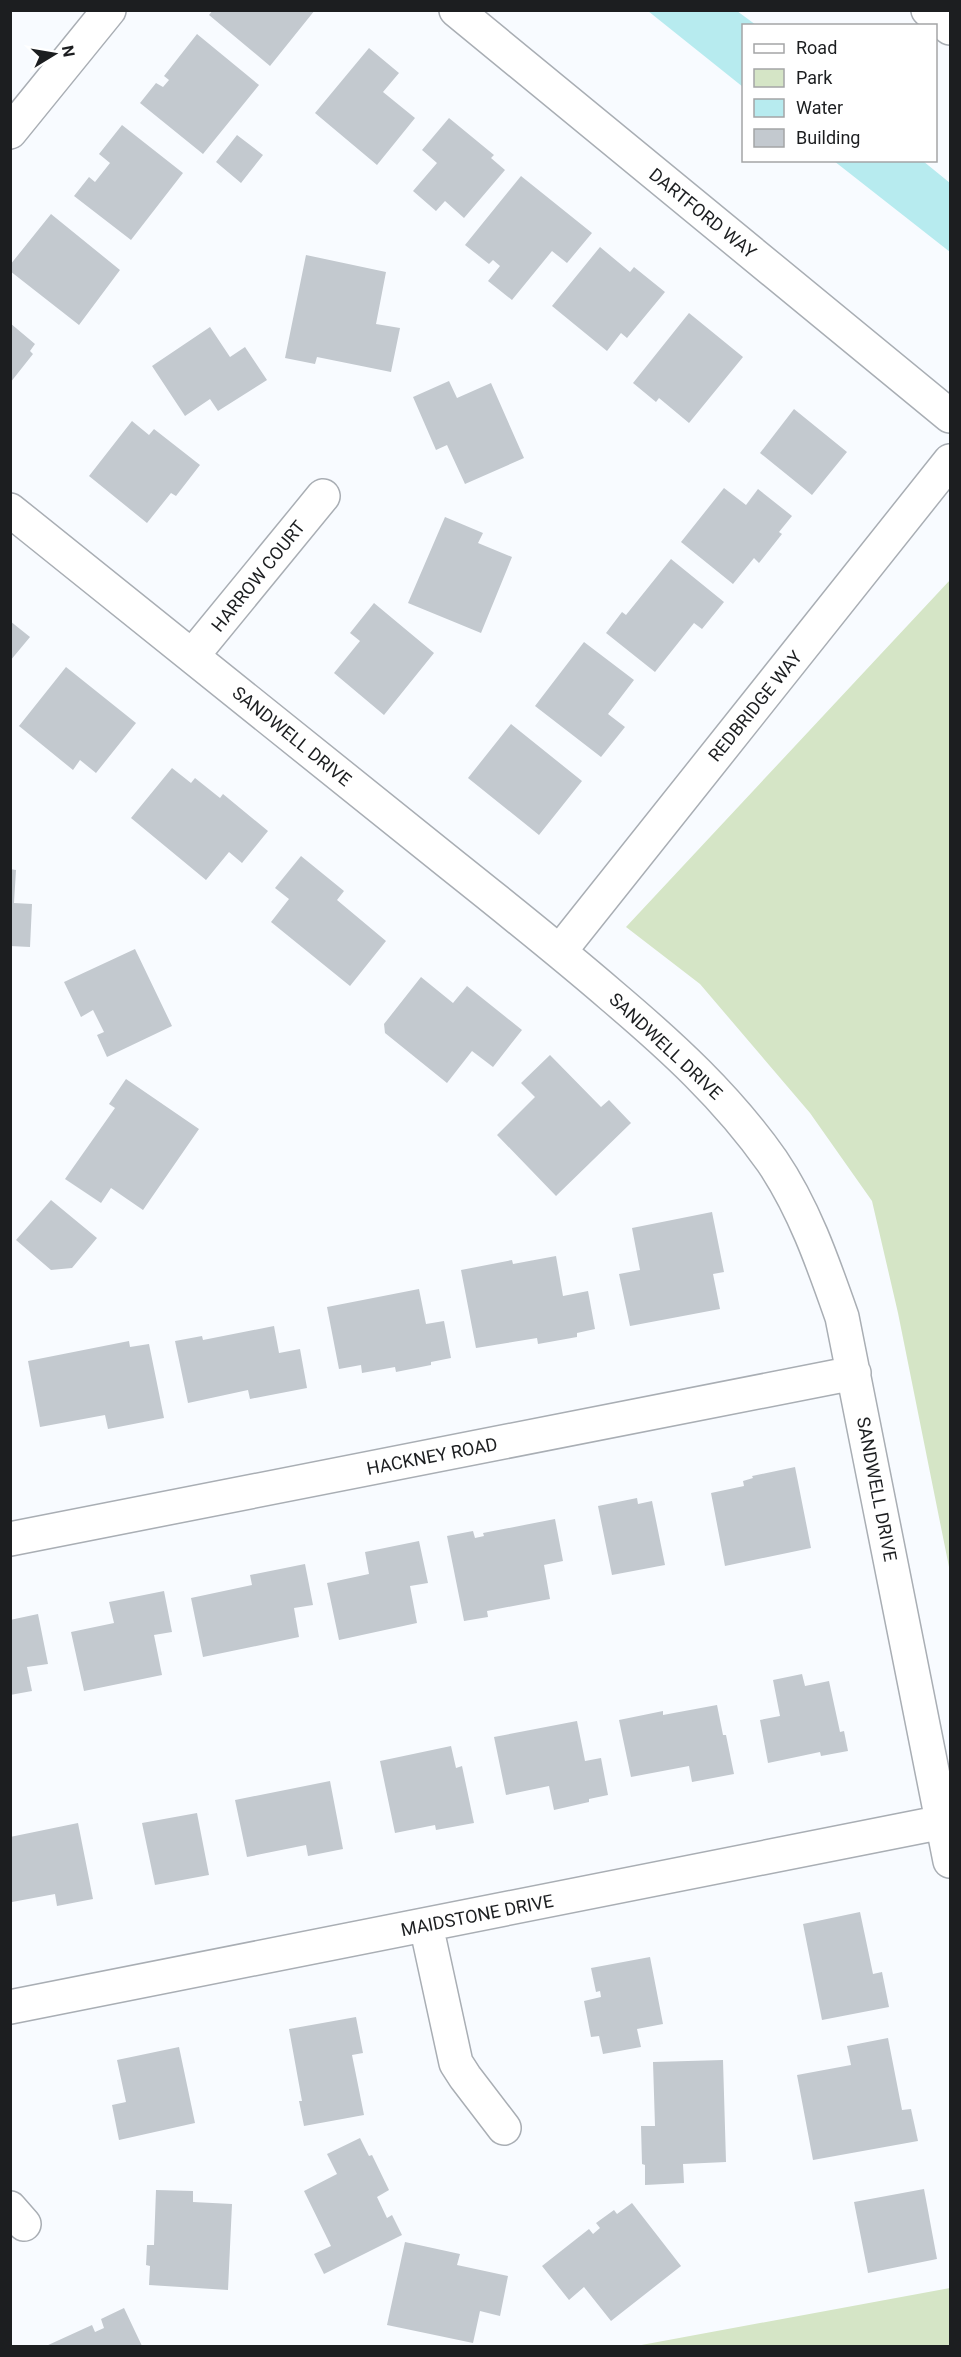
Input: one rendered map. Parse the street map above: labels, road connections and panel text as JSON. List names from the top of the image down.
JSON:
{
  "streets": {
    "street": [
      "DARTFORD WAY",
      "HARROW COURT",
      "REDBRIDGE WAY",
      "SANDWELL DRIVE",
      "HACKNEY ROAD",
      "MAIDSTONE DRIVE"
    ]
  },
  "crossings": [
    ["HARROW COURT", "SANDWELL DRIVE"],
    ["REDBRIDGE WAY", "SANDWELL DRIVE"],
    ["SANDWELL DRIVE", "HACKNEY ROAD"],
    ["SANDWELL DRIVE", "MAIDSTONE DRIVE"]
  ],
  "legend": [
    "Road",
    "Park",
    "Water",
    "Building"
  ],
  "north": "right"
}
